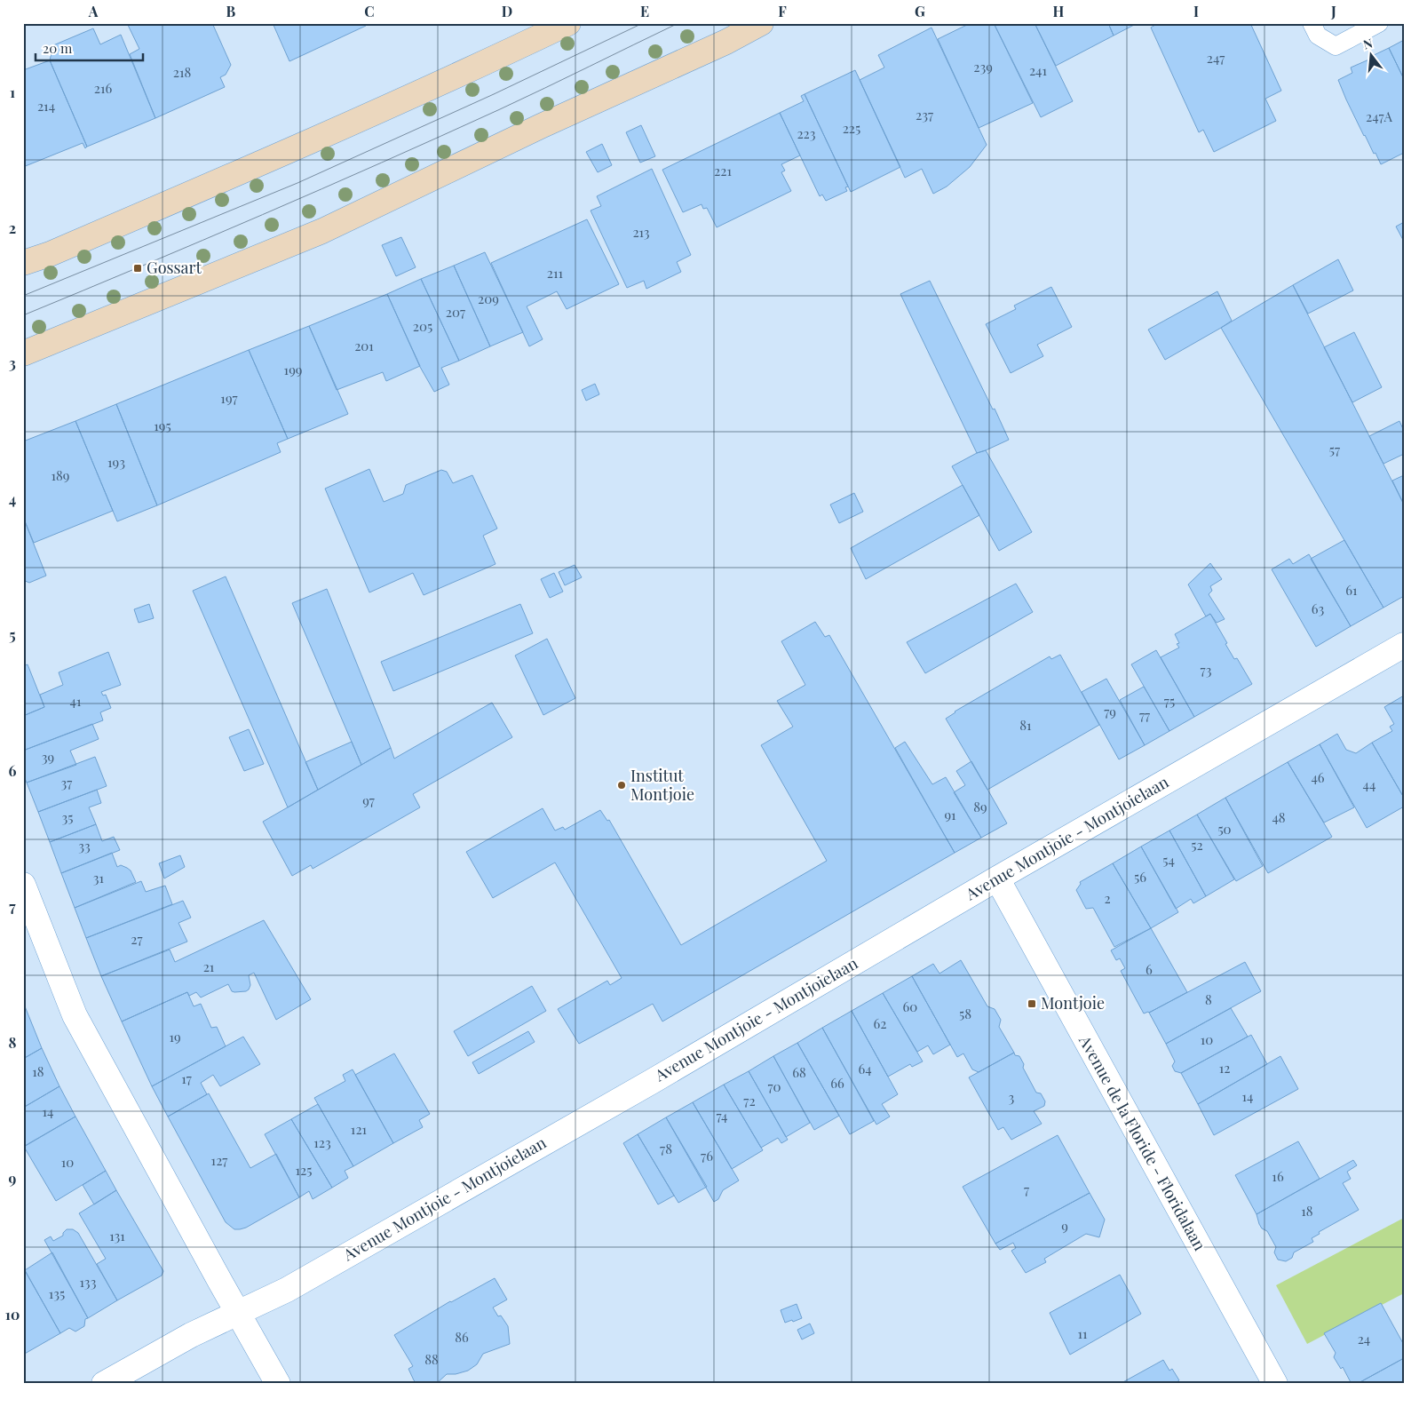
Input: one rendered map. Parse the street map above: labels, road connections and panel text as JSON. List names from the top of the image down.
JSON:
{
  "streets": {
    "street": ["Avenue Montjoie - Montjoielaan", "Avenue de la Floride - Floridalaan"]
  },
  "crossings": [
    ["Avenue Montjoie - Montjoielaan", "Avenue de la Floride - Floridalaan"]
  ],
  "places": {
    "transit": ["Gossart", "Montjoie"],
    "other": ["Institut Montjoie"]
  },
  "house_numbers": [
    "247",
    "239",
    "241",
    "218",
    "216",
    "214",
    "237",
    "247A",
    "225",
    "223",
    "221",
    "213",
    "211",
    "209",
    "207",
    "205",
    "201",
    "199",
    "197",
    "195",
    "57",
    "193",
    "189",
    "61",
    "63",
    "73",
    "41",
    "75",
    "79",
    "77",
    "81",
    "39",
    "46",
    "37",
    "44",
    "97",
    "89",
    "91",
    "35",
    "48",
    "50",
    "52",
    "33",
    "54",
    "56",
    "31",
    "2",
    "27",
    "21",
    "6",
    "8",
    "60",
    "58",
    "62",
    "19",
    "10",
    "12",
    "64",
    "18",
    "68",
    "17",
    "66",
    "70",
    "14",
    "3",
    "72",
    "14",
    "74",
    "121",
    "123",
    "78",
    "76",
    "127",
    "10",
    "125",
    "16",
    "7",
    "18",
    "9",
    "131",
    "133",
    "135",
    "11",
    "86",
    "24",
    "88"
  ],
  "scale_bar": "20 m",
  "north": "top",
  "grid": {
    "columns": [
      "A",
      "B",
      "C",
      "D",
      "E",
      "F",
      "G",
      "H",
      "I",
      "J"
    ],
    "rows": [
      "1",
      "2",
      "3",
      "4",
      "5",
      "6",
      "7",
      "8",
      "9",
      "10"
    ]
  }
}
